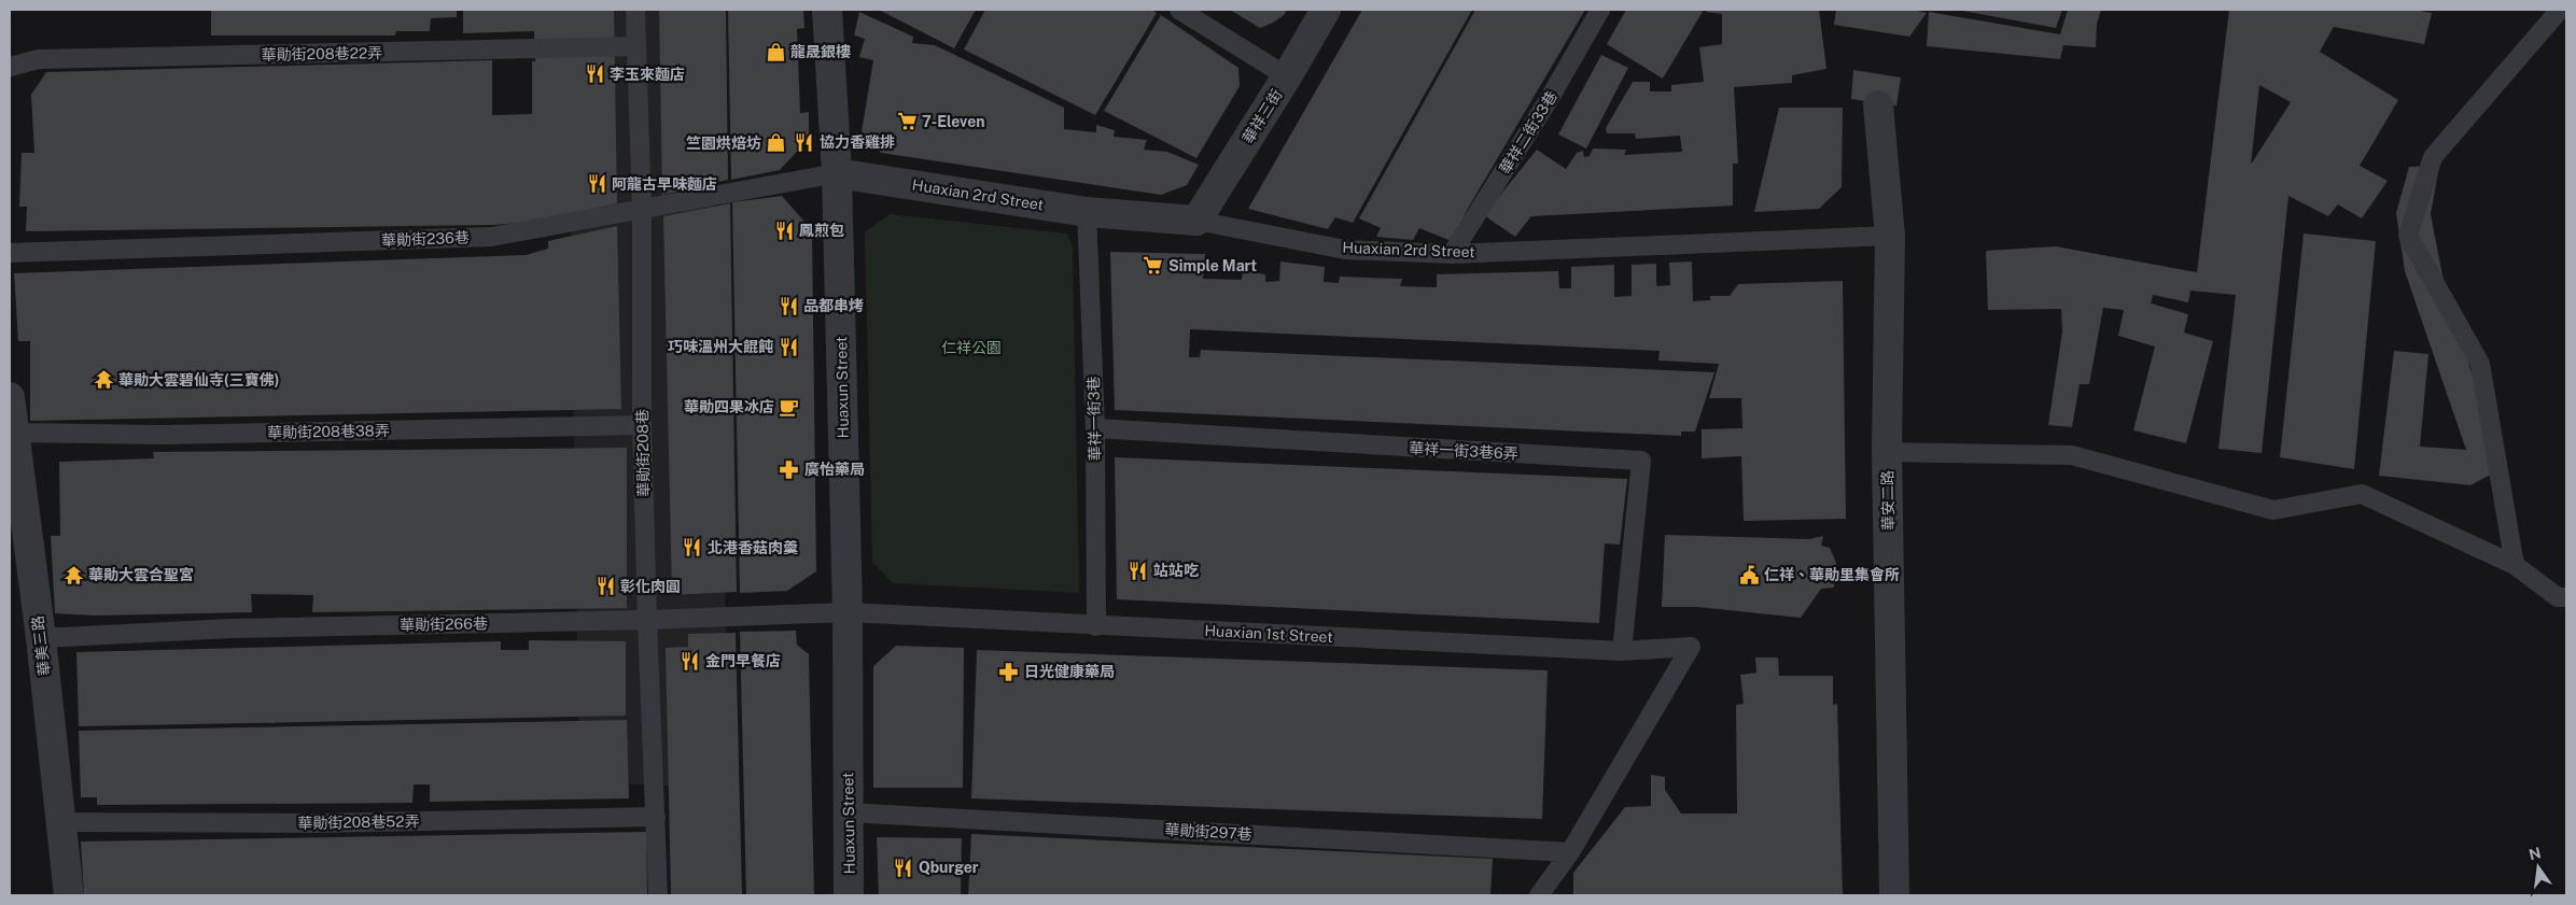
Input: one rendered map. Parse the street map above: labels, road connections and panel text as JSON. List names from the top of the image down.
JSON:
{
  "streets": {
    "street": [
      "華祥三街",
      "Huaxian 2rd Street",
      "Huaxun Street",
      "華安二路",
      "華美三路"
    ],
    "lane": [
      "華勛街208巷22弄",
      "華祥二街33巷",
      "華勛街236巷",
      "華祥一街3巷",
      "華勛街208巷38弄",
      "華祥一街3巷6弄",
      "華勛街208巷",
      "華勛街266巷",
      "Huaxian 1st Street",
      "華勛街208巷52弄",
      "華勛街297巷"
    ]
  },
  "crossings": [
    ["華勛街208巷22弄", "華勛街208巷"],
    ["華祥三街", "Huaxian 2rd Street"],
    ["華祥二街33巷", "Huaxian 2rd Street"],
    ["Huaxian 2rd Street", "華勛街236巷"],
    ["Huaxian 2rd Street", "Huaxun Street"],
    ["Huaxian 2rd Street", "華祥一街3巷"],
    ["Huaxian 2rd Street", "華安二路"],
    ["華勛街236巷", "Huaxun Street"],
    ["華勛街236巷", "華勛街208巷"],
    ["Huaxun Street", "華勛街266巷"],
    ["Huaxun Street", "Huaxian 1st Street"],
    ["Huaxun Street", "華勛街297巷"],
    ["華祥一街3巷", "華祥一街3巷6弄"],
    ["華祥一街3巷", "Huaxian 1st Street"],
    ["華勛街208巷38弄", "華勛街208巷"],
    ["華勛街208巷38弄", "華美三路"],
    ["華祥一街3巷6弄", "Huaxian 1st Street"],
    ["華勛街208巷", "華勛街266巷"],
    ["華勛街208巷", "華勛街208巷52弄"],
    ["華勛街266巷", "Huaxian 1st Street"],
    ["華勛街266巷", "華美三路"],
    ["Huaxian 1st Street", "華勛街297巷"],
    ["華美三路", "華勛街208巷52弄"]
  ],
  "parks": ["仁祥公園"],
  "places": {
    "shop": ["龍晟銀樓", "竺園烘焙坊"],
    "restaurant": [
      "李玉來麵店",
      "協力香雞排",
      "阿龍古早味麵店",
      "鳳煎包",
      "品都串烤",
      "巧味溫州大餛飩",
      "北港香菇肉羹",
      "站站吃",
      "彰化肉圓",
      "金門早餐店",
      "Qburger"
    ],
    "supermarket": ["7-Eleven", "Simple Mart"],
    "temple": ["華勛大雲碧仙寺(三寶佛)", "華勛大雲合聖宮"],
    "cafe": ["華勛四果冰店"],
    "pharmacy": ["廣怡藥局", "日光健康藥局"],
    "public building": ["仁祥、華勛里集會所"]
  },
  "north": "top"
}
